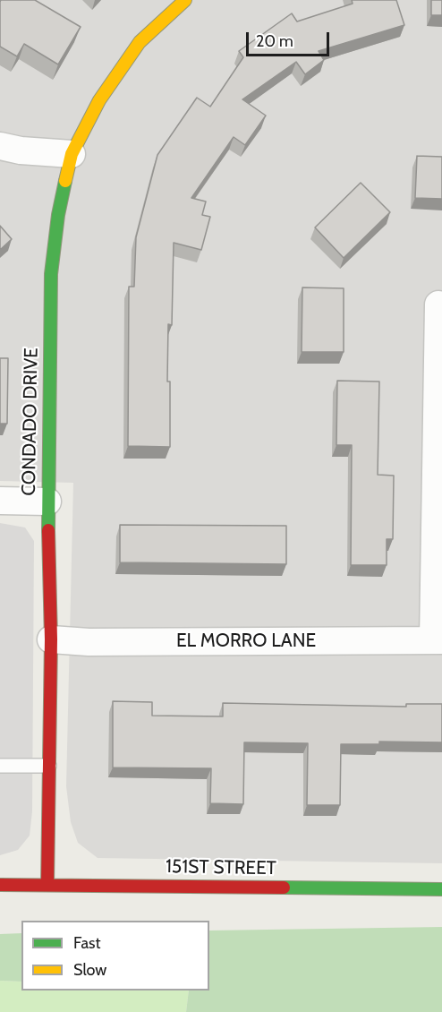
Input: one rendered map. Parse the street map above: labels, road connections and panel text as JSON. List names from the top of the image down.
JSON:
{
  "streets": {
    "street": ["CONDADO DRIVE", "EL MORRO LANE", "151ST STREET"]
  },
  "crossings": [
    ["CONDADO DRIVE", "EL MORRO LANE"],
    ["CONDADO DRIVE", "151ST STREET"]
  ],
  "legend": ["Fast", "Slow"],
  "scale_bar": "20 m"
}
